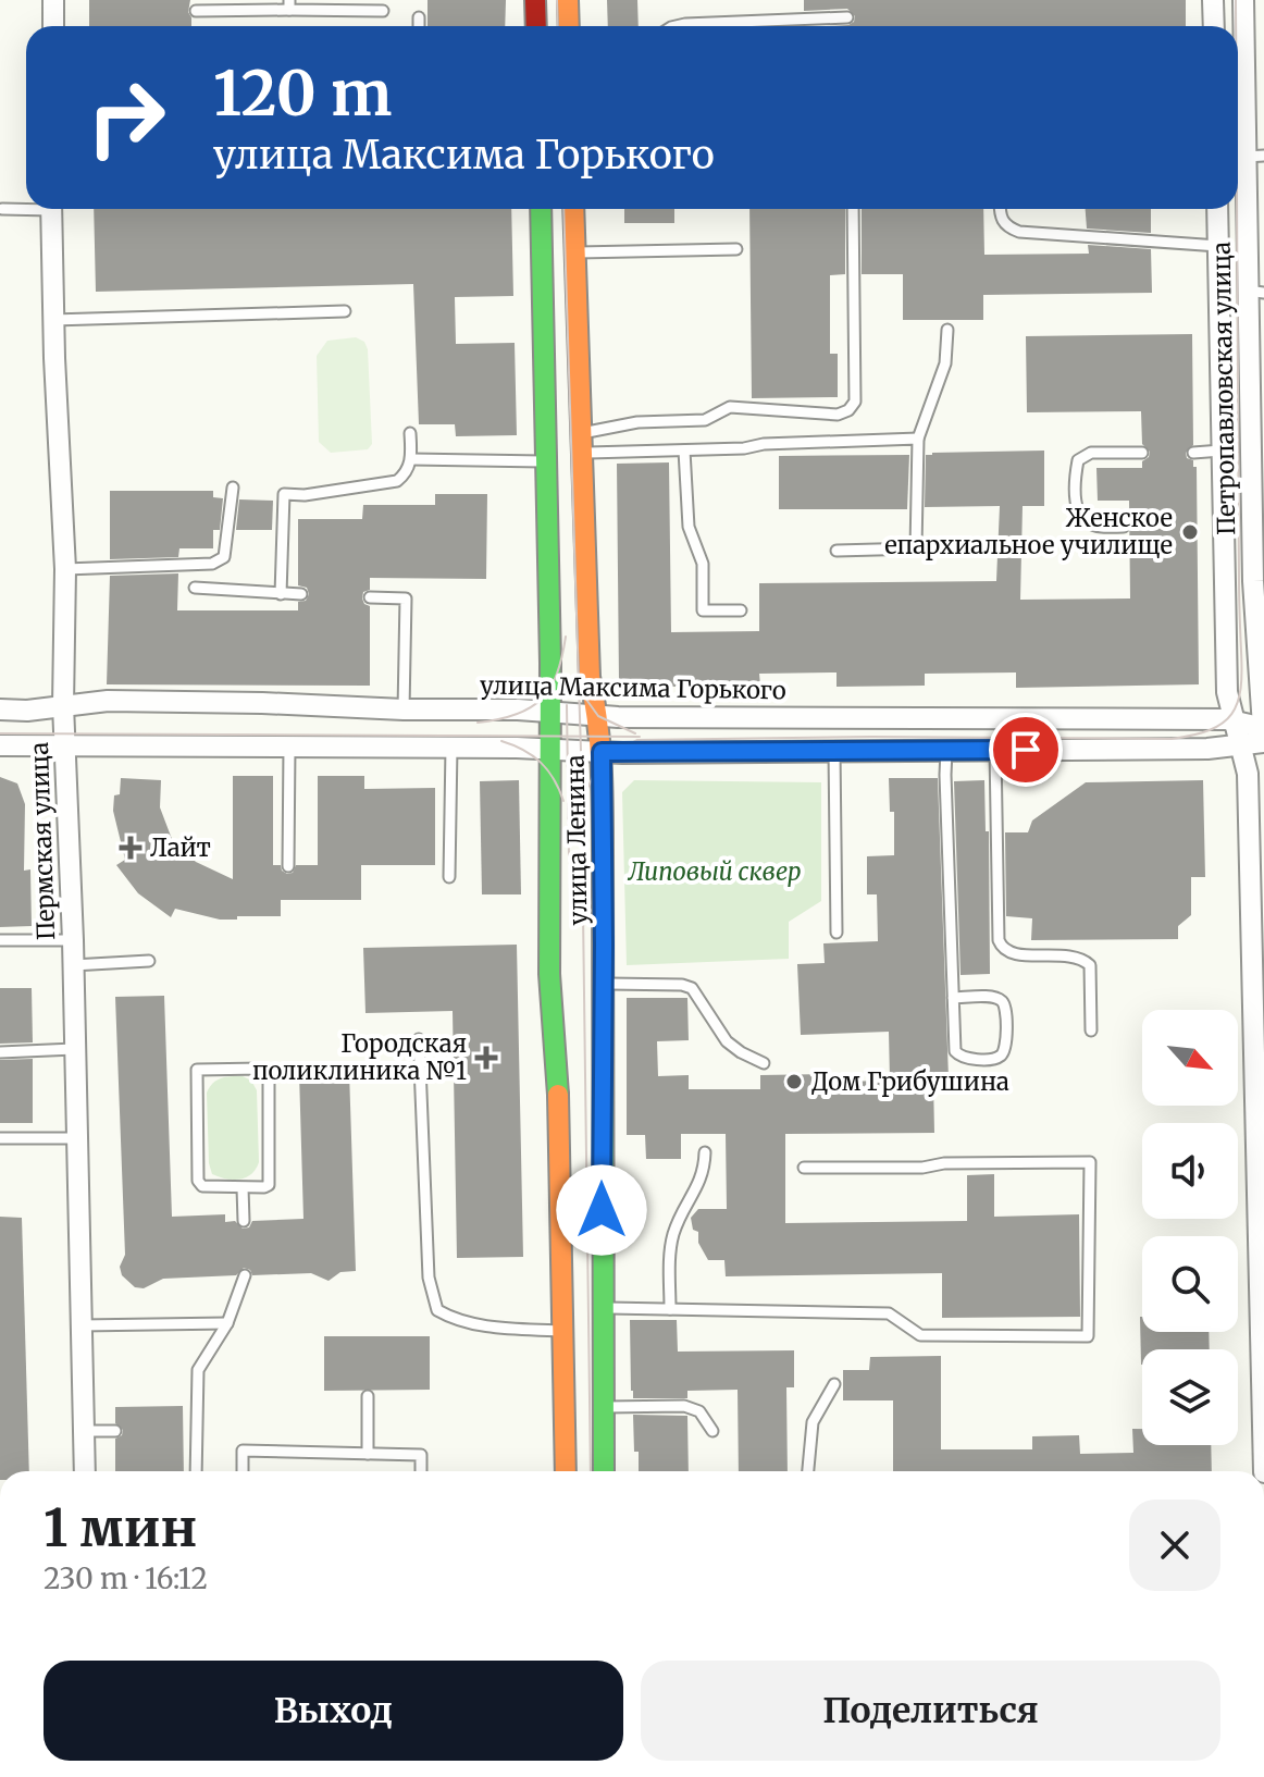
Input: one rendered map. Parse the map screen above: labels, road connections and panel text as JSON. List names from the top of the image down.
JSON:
{
  "streets": {
    "main road": ["улица Ленина"],
    "street": ["Петропавловская улица", "улица Максима Горького", "Пермская улица"]
  },
  "crossings": [
    ["Петропавловская улица", "улица Максима Горького"],
    ["улица Максима Горького", "улица Ленина"],
    ["улица Максима Горького", "Пермская улица"]
  ],
  "parks": ["Липовый сквер"],
  "places": {
    "other": ["Женское епархиальное училище", "Дом Грибушина"],
    "health": ["Лайт", "Городская поликлиника №1"]
  },
  "north": "bottom right",
  "page": {
    "turn": ["120 m", "улица Максима Горького"],
    "heading": ["1 мин", "230 m · 16:12"],
    "buttons": ["Выход", "Поделиться"]
  }
}
